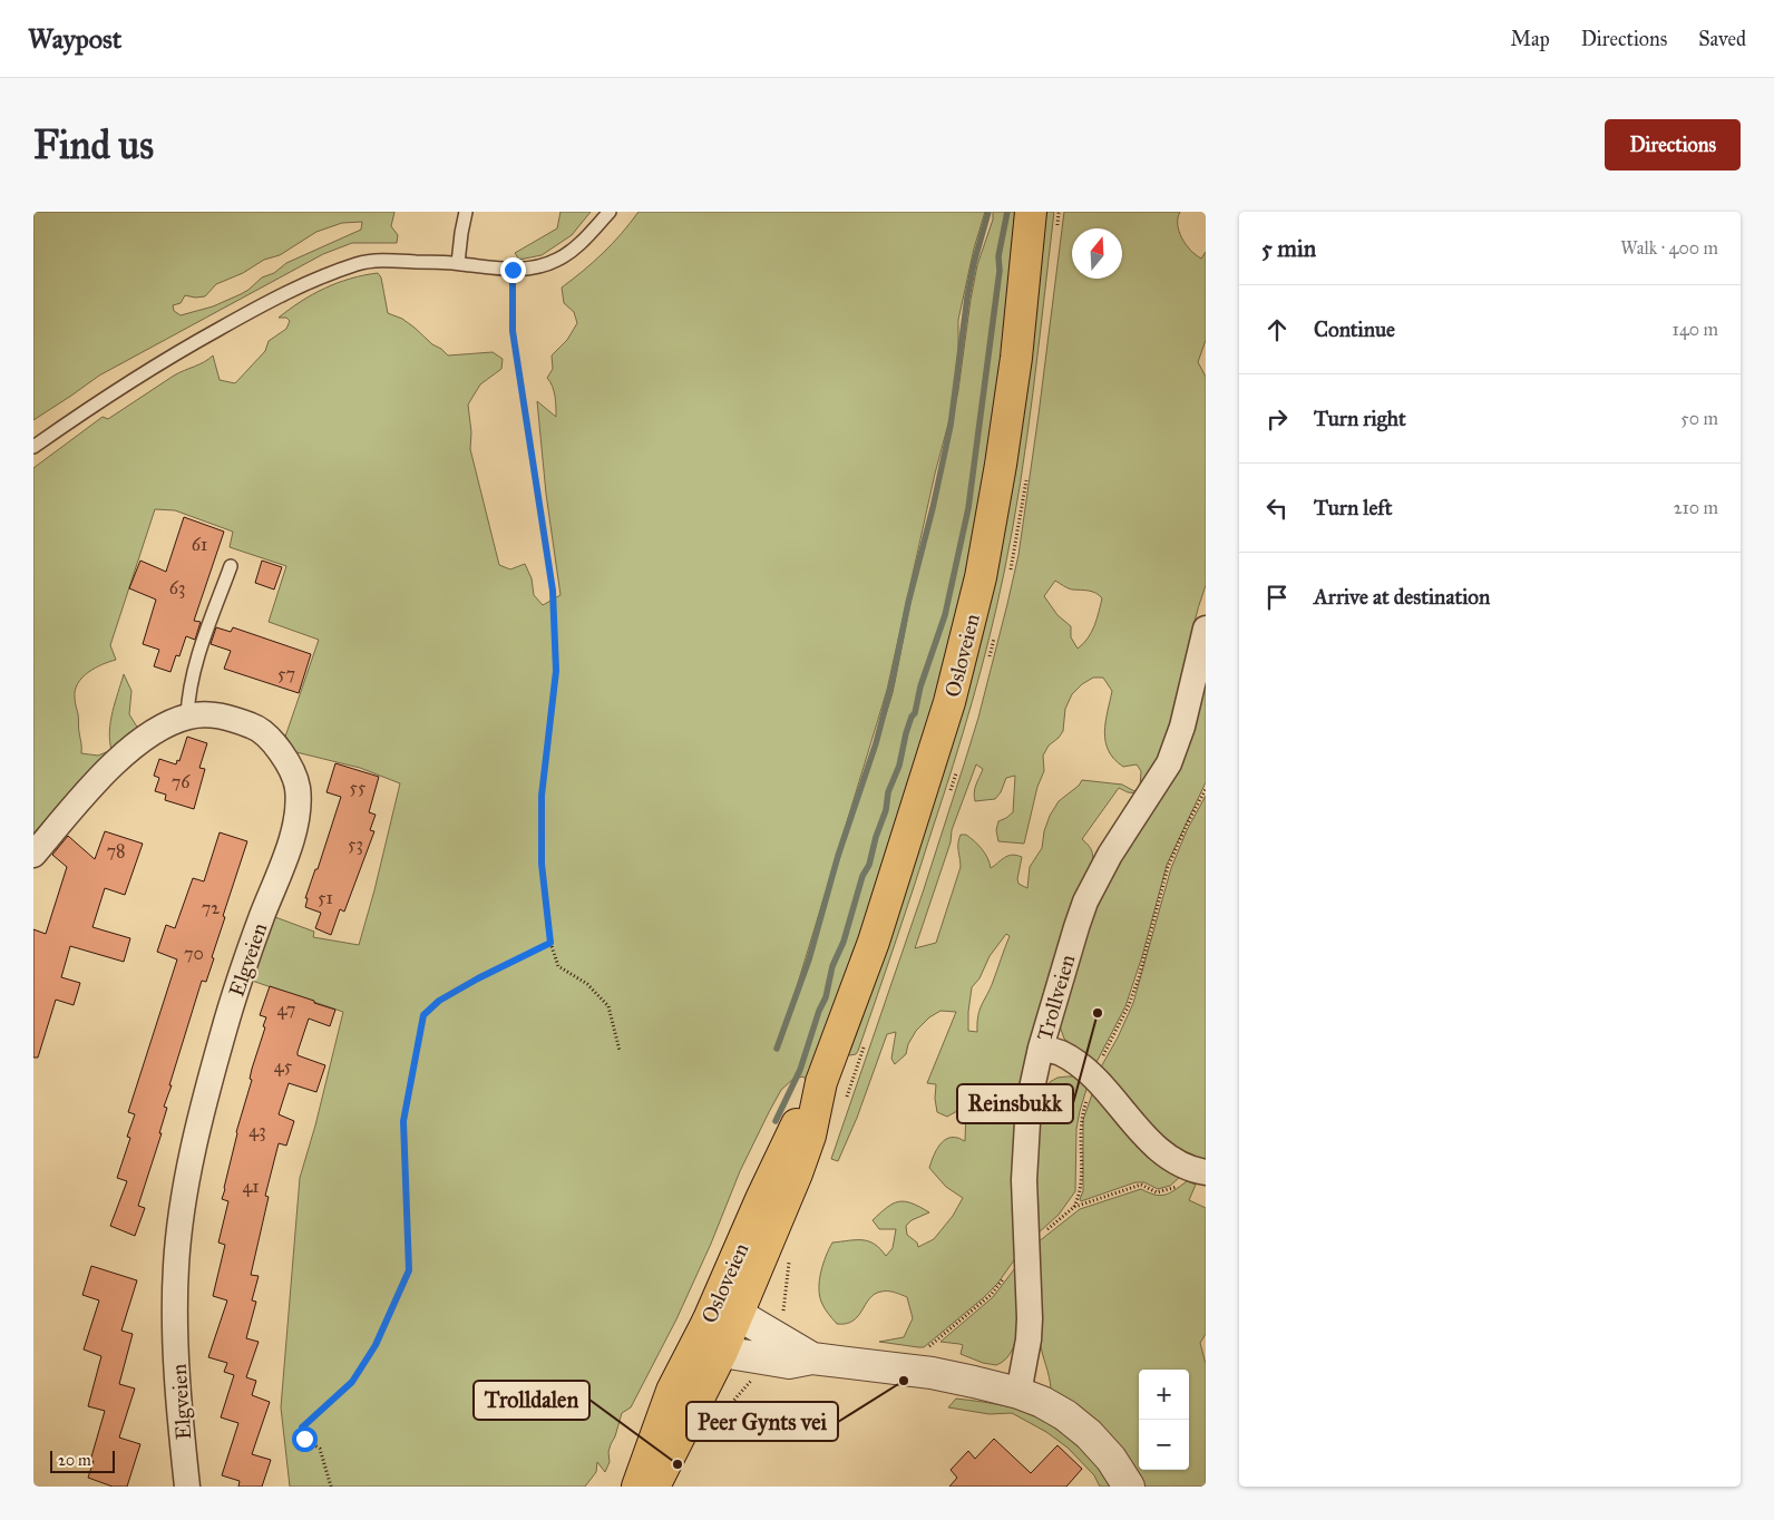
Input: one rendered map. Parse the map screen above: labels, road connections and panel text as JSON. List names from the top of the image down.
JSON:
{
  "streets": {
    "main road": ["Osloveien"],
    "street": ["Elgveien", "Trollveien"]
  },
  "places": ["Reinsbukk", "Peer Gynts vei", "Trolldalen"],
  "house_numbers": [
    "61",
    "63",
    "57",
    "76",
    "55",
    "53",
    "78",
    "51",
    "72",
    "70",
    "47",
    "45",
    "43",
    "41"
  ],
  "scale_bar": "20 m",
  "north": "top",
  "page": {
    "header": "Waypost",
    "nav": ["Map", "Directions", "Saved"],
    "buttons": "Directions",
    "title": "Find us",
    "heading": ["5 min", "Walk · 400 m"],
    "list": [
      ["Continue", "140 m"],
      ["Turn right", "50 m"],
      ["Turn left", "210 m"],
      "Arrive at destination"
    ],
    "map_buttons": ["+", "−"],
    "scale": "20 m"
  }
}
